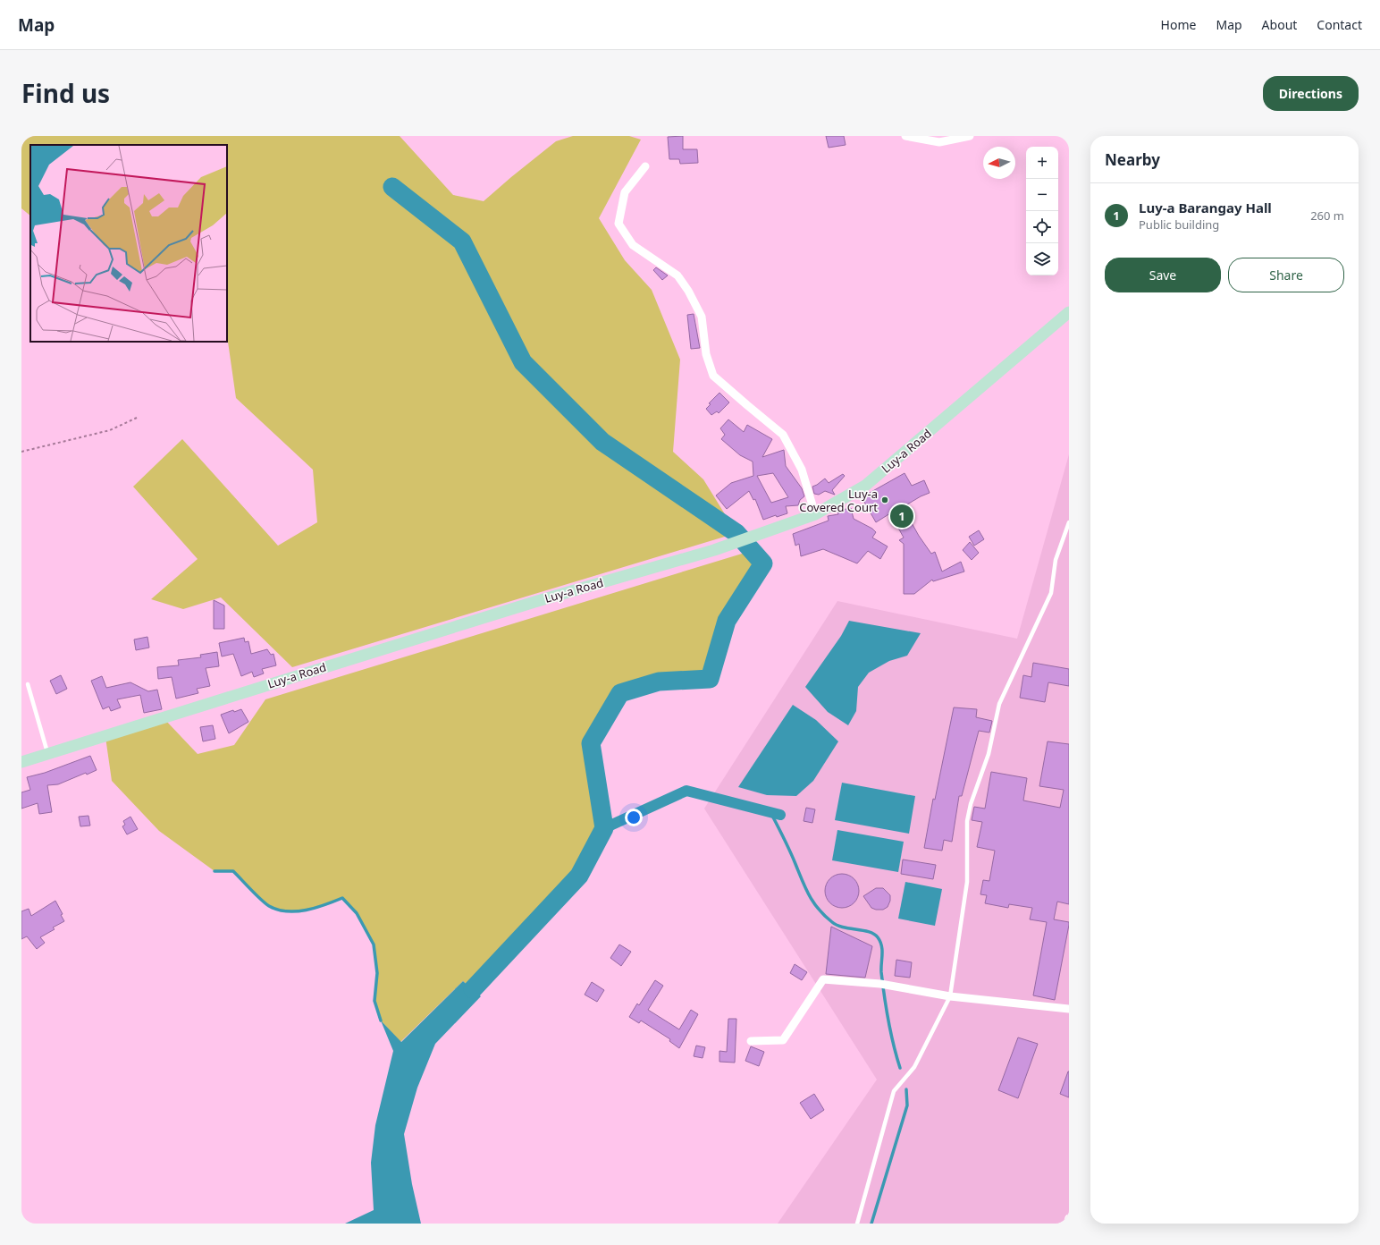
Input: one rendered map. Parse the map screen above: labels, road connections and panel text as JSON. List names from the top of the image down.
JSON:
{
  "streets": {
    "main road": ["Luy-a Road"]
  },
  "places": ["Luy-a Covered Court"],
  "north": "left",
  "page": {
    "header": "Map",
    "nav": [
      "Home",
      "Map",
      "About",
      "Contact"
    ],
    "title": "Find us",
    "buttons": [
      "Directions",
      ["Save", "Share"]
    ],
    "heading": "Nearby",
    "map_buttons": ["+", "−"],
    "list": [
      {
        "mark": "1",
        "name": "Luy-a Barangay Hall",
        "note": "Public building",
        "value": "260 m"
      }
    ],
    "pins": "1"
  }
}
